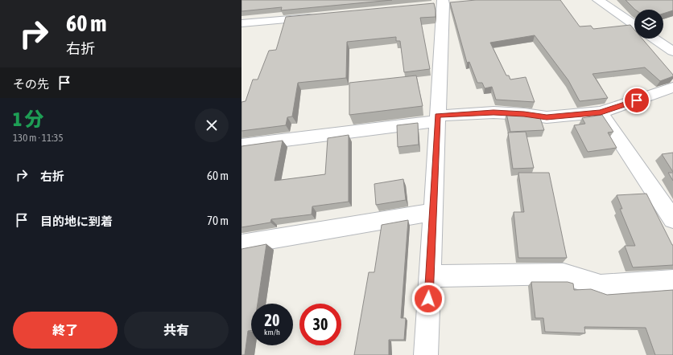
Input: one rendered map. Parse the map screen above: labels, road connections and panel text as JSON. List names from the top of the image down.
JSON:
{
  "page": {
    "turn": ["60 m", "右折"],
    "then": "その先",
    "heading": ["1 分", "130 m · 11:35"],
    "list": [
      {
        "name": "右折",
        "value": "60 m"
      },
      {
        "name": "目的地に到着",
        "value": "70 m"
      }
    ],
    "speed": "20 km/h",
    "limit": "30",
    "buttons": ["終了", "共有"]
  }
}
